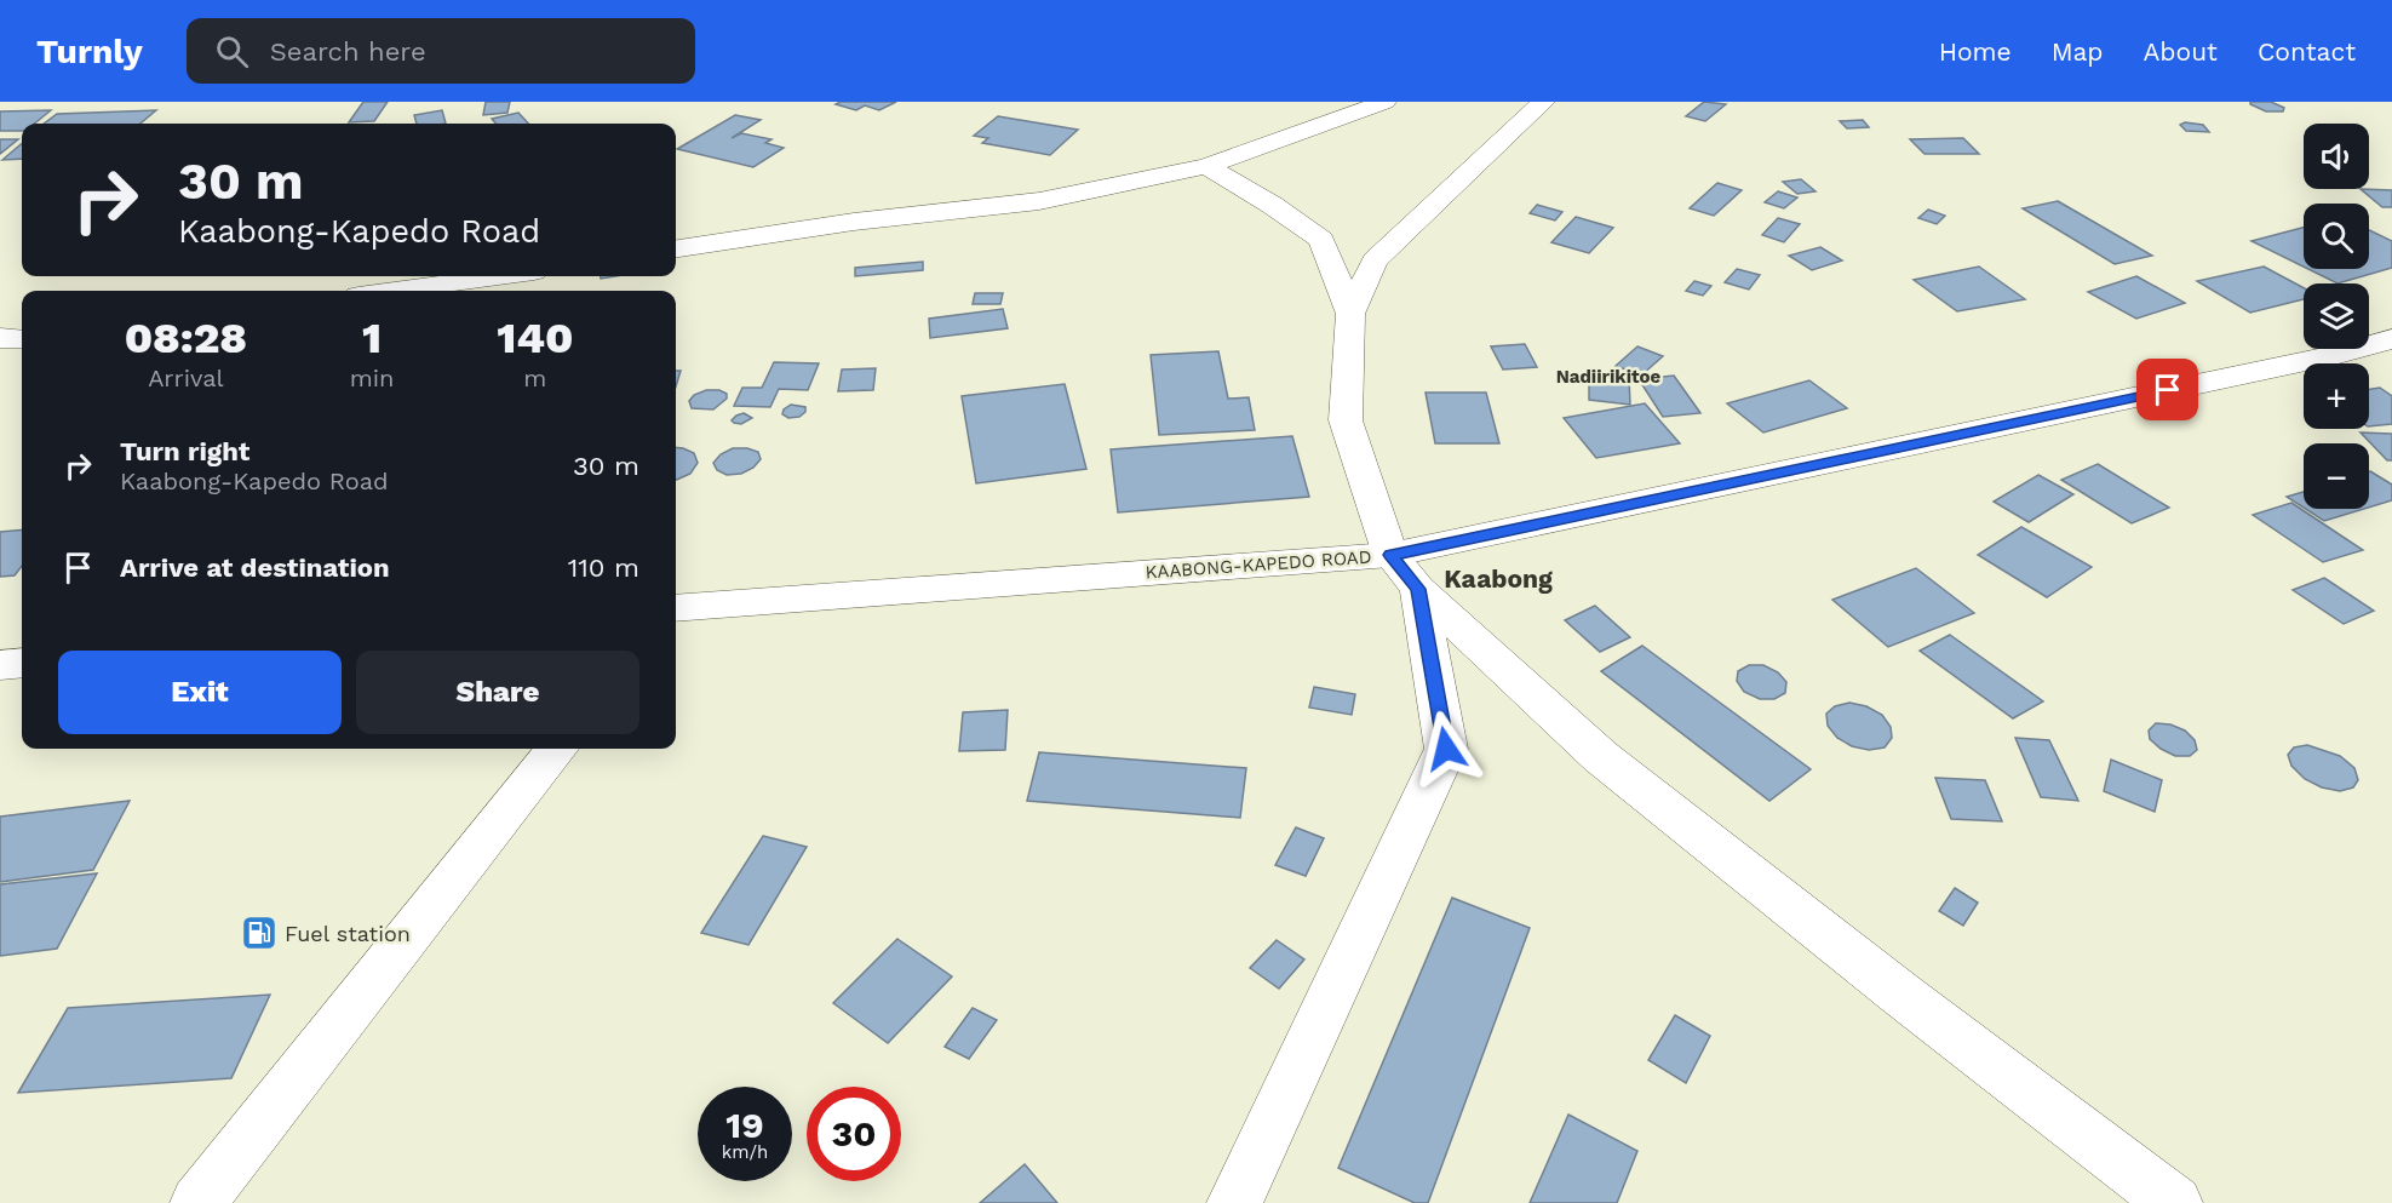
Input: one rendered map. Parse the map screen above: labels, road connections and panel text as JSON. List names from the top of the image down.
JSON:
{
  "streets": {
    "street": ["KAABONG-KAPEDO ROAD"]
  },
  "districts": ["Nadiirikitoe", "Kaabong"],
  "places": {
    "fuel station": ["Fuel station"]
  },
  "page": {
    "header": "Turnly",
    "search": "Search here",
    "nav": [
      "Home",
      "Map",
      "About",
      "Contact"
    ],
    "map_buttons": ["+", "−"],
    "turn": ["30 m", "Kaabong-Kapedo Road"],
    "eta": [
      "08:28",
      "Arrival",
      "1",
      "min",
      "140",
      "m"
    ],
    "list": [
      {
        "name": "Turn right",
        "note": "Kaabong-Kapedo Road",
        "value": "30 m"
      },
      {
        "name": "Arrive at destination",
        "value": "110 m"
      }
    ],
    "buttons": ["Exit", "Share"],
    "speed": "19 km/h",
    "limit": "30"
  }
}
